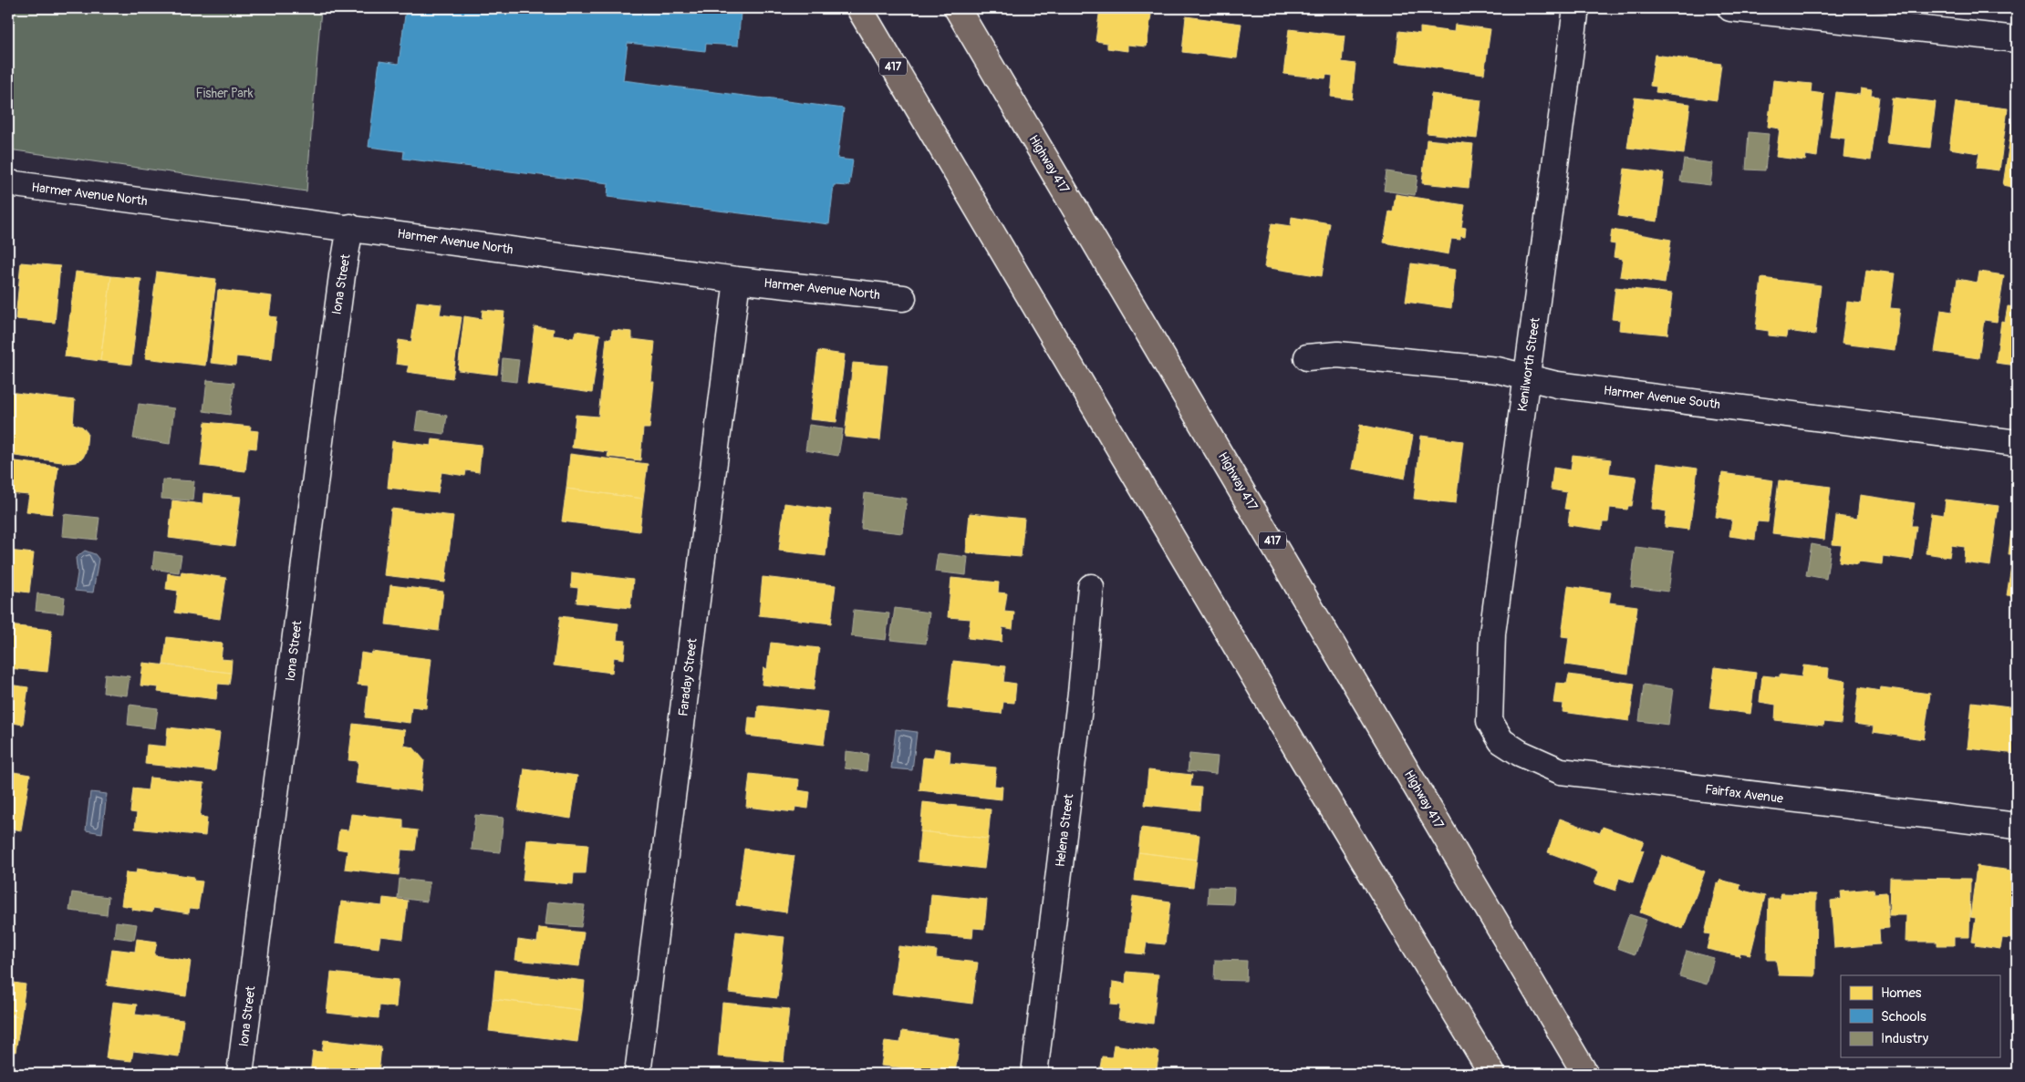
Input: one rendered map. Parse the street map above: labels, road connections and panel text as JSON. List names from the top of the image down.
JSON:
{
  "streets": {
    "highway": ["417", "Highway 417"],
    "street": [
      "Harmer Avenue North",
      "Iona Street",
      "Kenilworth Street",
      "Harmer Avenue South",
      "Faraday Street",
      "Fairfax Avenue",
      "Helena Street"
    ]
  },
  "crossings": [
    ["Harmer Avenue North", "Iona Street"],
    ["Harmer Avenue North", "Faraday Street"],
    ["Kenilworth Street", "Harmer Avenue South"],
    ["Kenilworth Street", "Fairfax Avenue"]
  ],
  "parks": ["Fisher Park"],
  "legend": ["Homes", "Schools", "Industry"]
}
